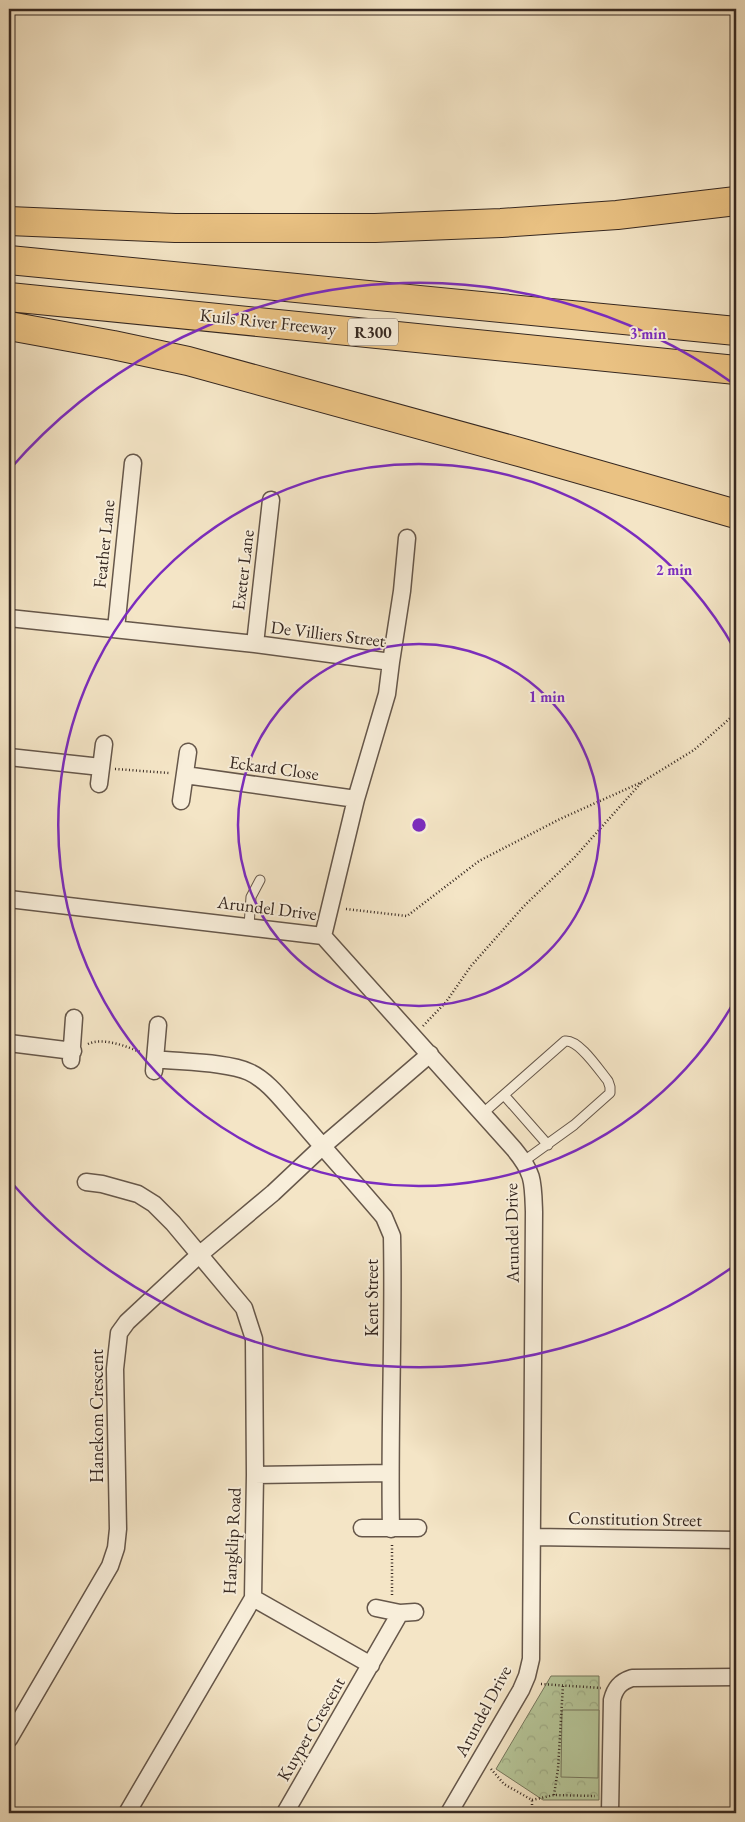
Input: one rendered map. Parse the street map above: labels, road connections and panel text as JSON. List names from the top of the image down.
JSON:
{
  "streets": {
    "highway": ["Kuils River Freeway", "R300"],
    "street": [
      "Feather Lane",
      "Exeter Lane",
      "De Villiers Street",
      "Eckard Close",
      "Arundel Drive",
      "Kent Street",
      "Hanekom Crescent",
      "Constitution Street",
      "Hangklip Road",
      "Kuyper Crescent"
    ]
  },
  "crossings": [
    ["Feather Lane", "De Villiers Street"],
    ["Exeter Lane", "De Villiers Street"],
    ["De Villiers Street", "Eckard Close"],
    ["De Villiers Street", "Arundel Drive"],
    ["Arundel Drive", "Hanekom Crescent"],
    ["Arundel Drive", "Constitution Street"],
    ["Kent Street", "Hanekom Crescent"],
    ["Hanekom Crescent", "Hangklip Road"]
  ],
  "rings": ["3 min", "2 min", "1 min"]
}
